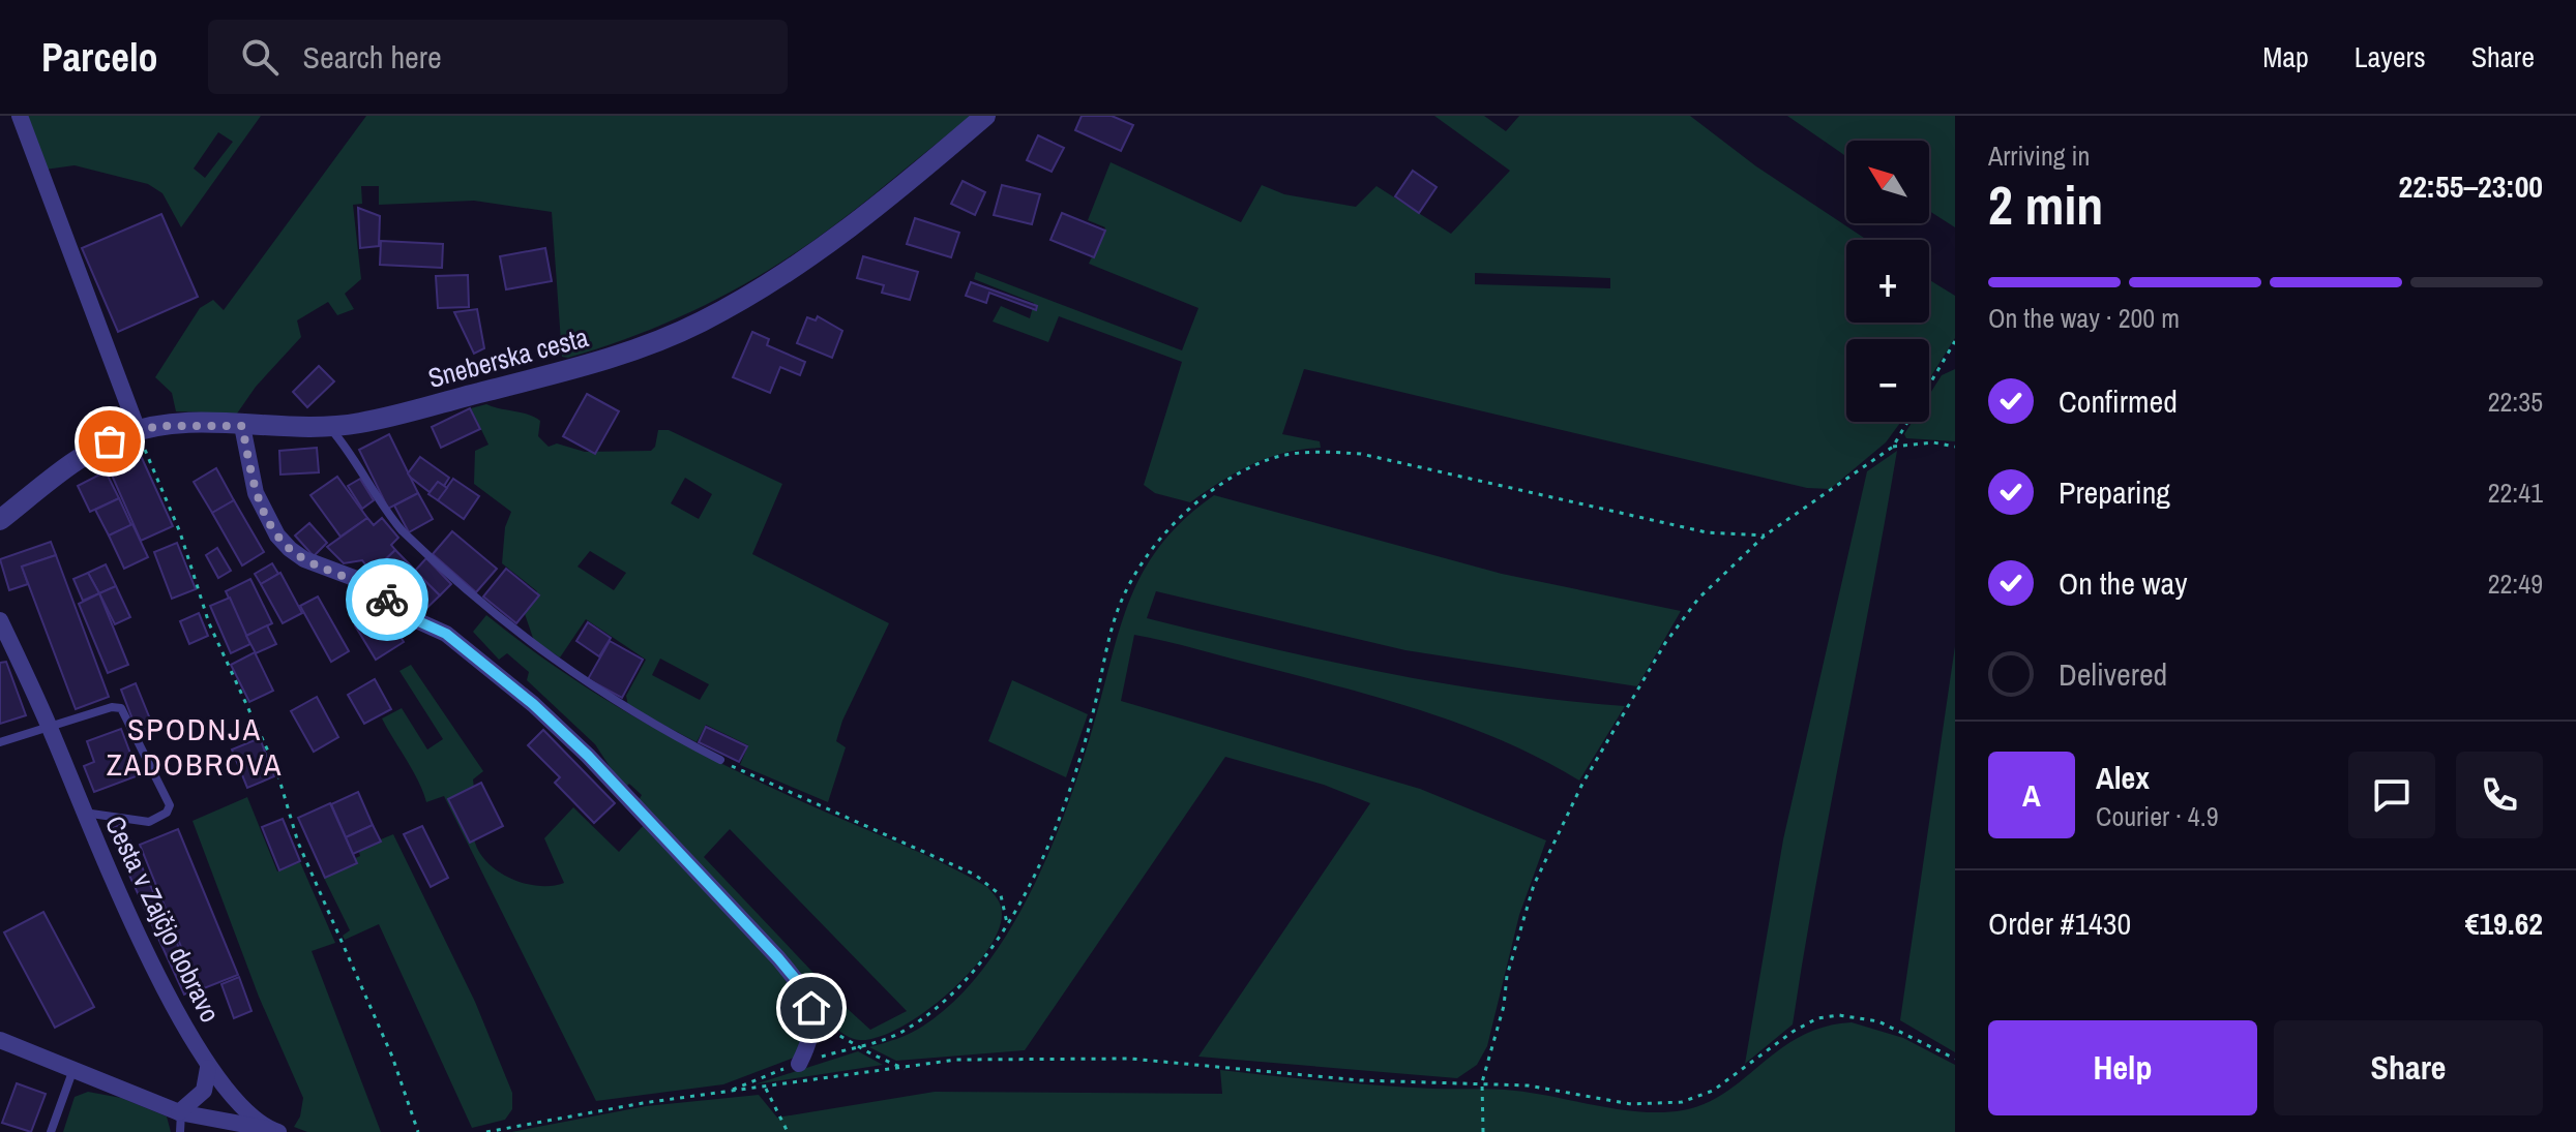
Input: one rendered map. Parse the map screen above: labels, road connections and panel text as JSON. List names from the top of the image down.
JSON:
{
  "streets": {
    "street": ["Sneberska cesta", "Cesta v Zajčjo dobravo"]
  },
  "districts": ["SPODNJA ZADOBROVA"],
  "north": "top left",
  "page": {
    "header": "Parcelo",
    "search": "Search here",
    "nav": ["Map", "Layers", "Share"],
    "heading": ["2 min", "Arriving in", "22:55–23:00"],
    "panel": [
      "Alex",
      "Courier · 4.9",
      "Order #1430",
      "€19.62"
    ],
    "map_buttons": ["+", "−"],
    "bar": "On the way · 200 m",
    "list": [
      ["Confirmed", "22:35"],
      ["Preparing", "22:41"],
      ["On the way", "22:49"],
      "Delivered"
    ],
    "round": "A",
    "buttons": ["Help", "Share"]
  }
}
